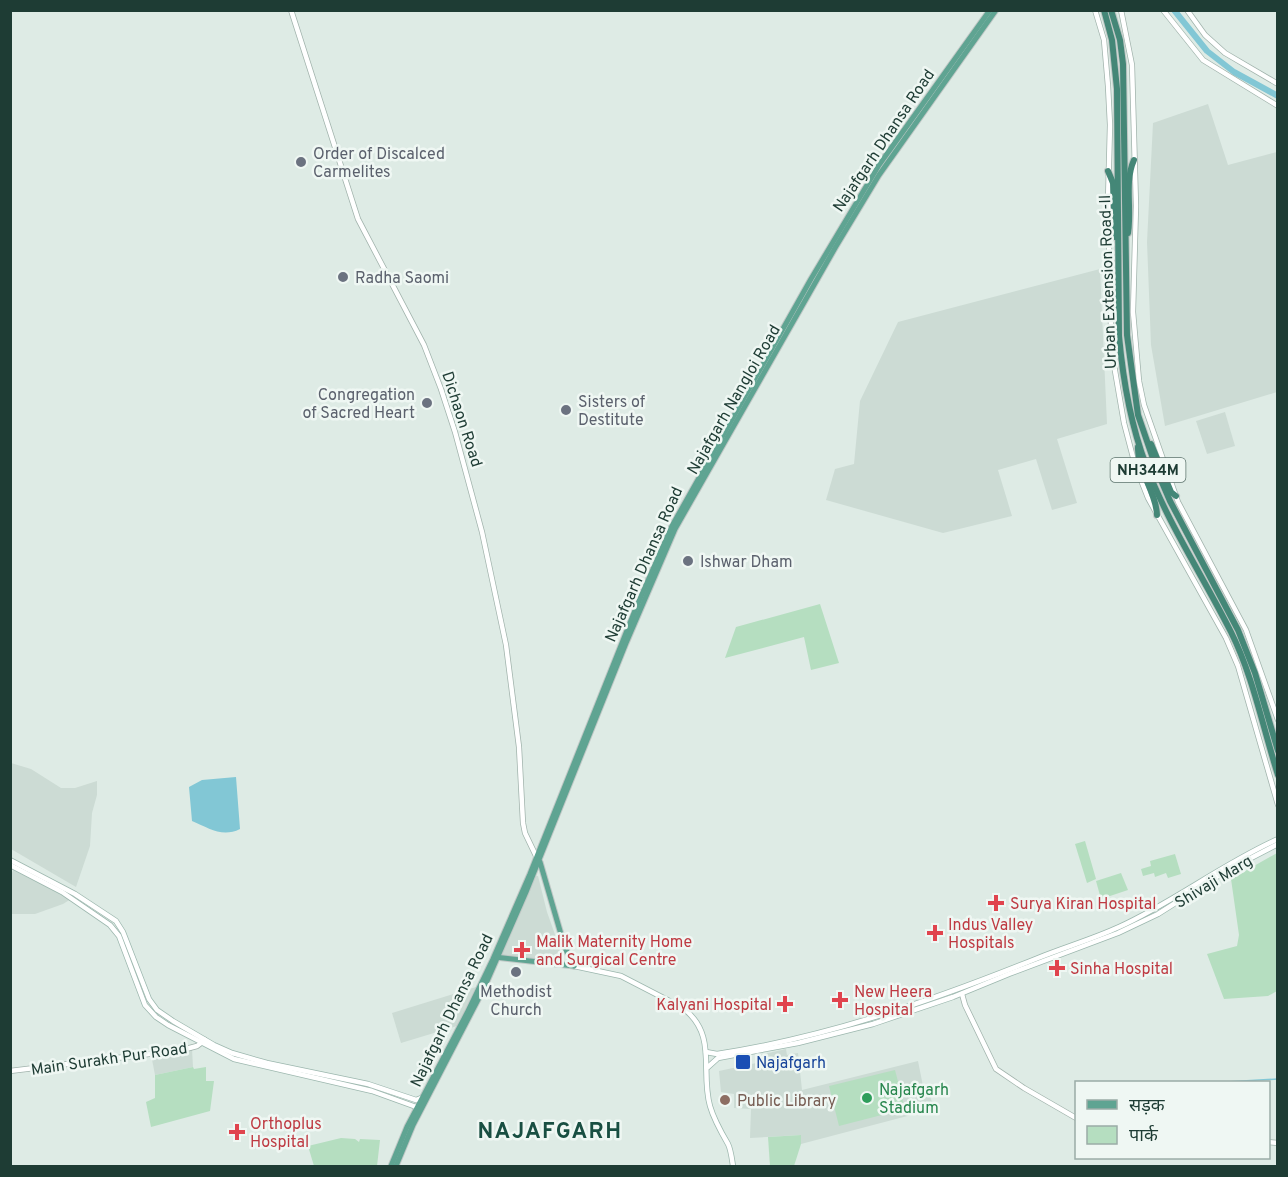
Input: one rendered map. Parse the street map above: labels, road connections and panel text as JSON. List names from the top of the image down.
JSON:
{
  "streets": {
    "highway": ["Urban Extension Road-II", "NH344M"],
    "main road": ["Najafgarh Dhansa Road", "Najafgarh Nangloi Road", "Dichaon Road"],
    "street": ["Shivaji Marg", "Main Surakh Pur Road"]
  },
  "crossings": [
    ["Najafgarh Dhansa Road", "Najafgarh Nangloi Road"],
    ["Najafgarh Dhansa Road", "Dichaon Road"],
    ["Najafgarh Nangloi Road", "Dichaon Road"]
  ],
  "districts": ["NAJAFGARH"],
  "places": {
    "other": [
      "Order of Discalced Carmelites",
      "Radha Saomi",
      "Congregation of Sacred Heart",
      "Sisters of Destitute",
      "Ishwar Dham",
      "Methodist Church",
      "Najafgarh Stadium",
      "Public Library"
    ],
    "health": [
      "Surya Kiran Hospital",
      "Indus Valley Hospitals",
      "Malik Maternity Home and Surgical Centre",
      "Sinha Hospital",
      "New Heera Hospital",
      "Kalyani Hospital",
      "Orthoplus Hospital"
    ],
    "transit": ["Najafgarh"]
  },
  "legend": ["सड़क", "पार्क"]
}
